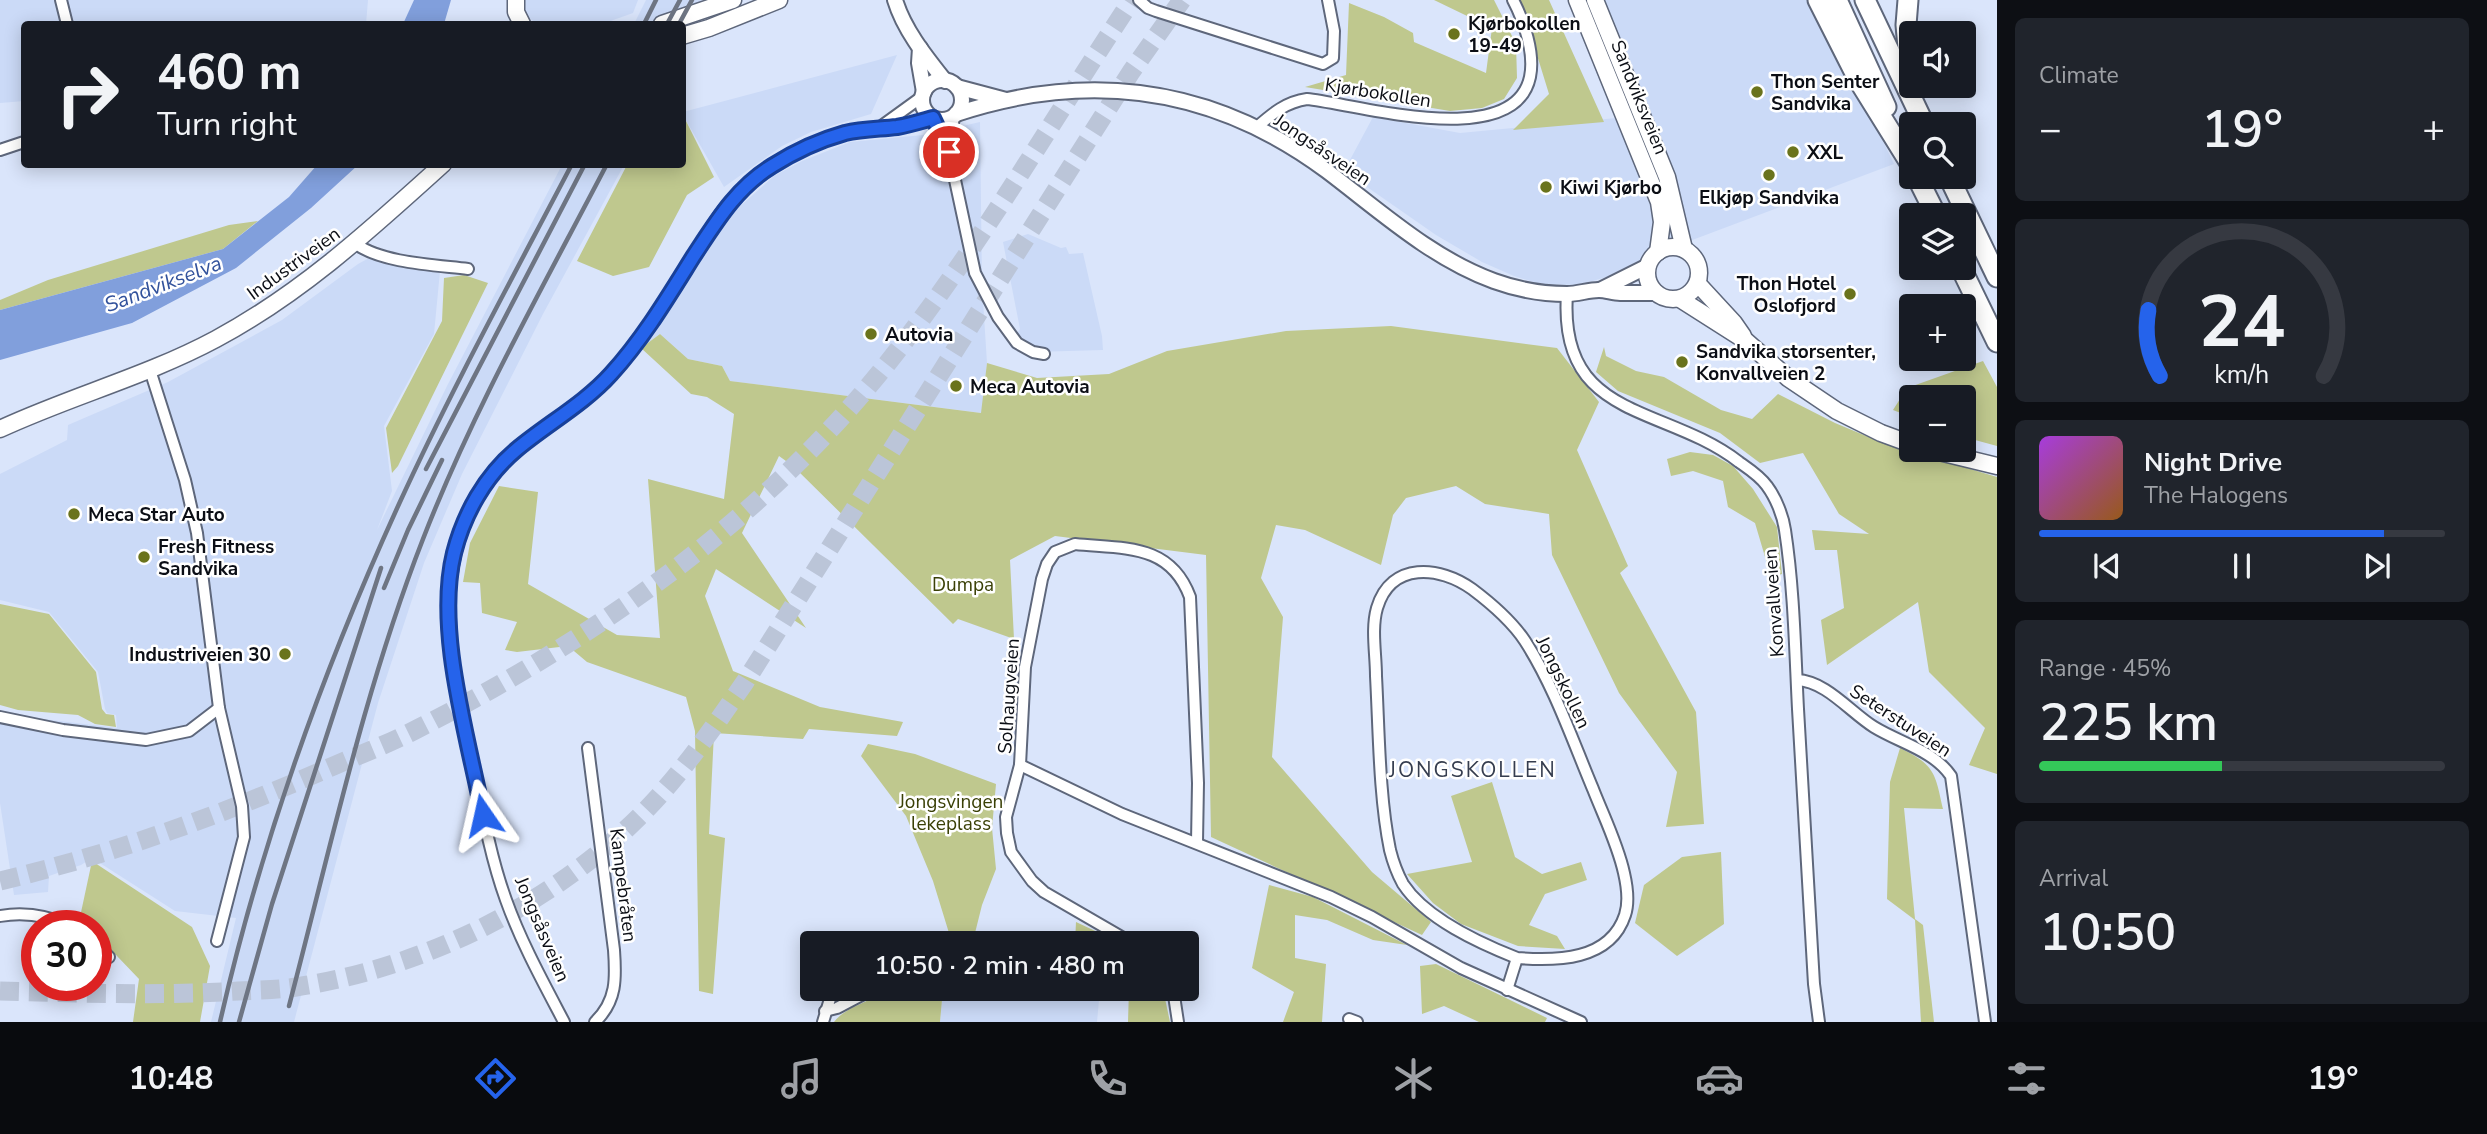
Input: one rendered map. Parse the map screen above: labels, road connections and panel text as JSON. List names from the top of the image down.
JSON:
{
  "streets": {
    "main road": ["Sandviksveien", "Industriveien"],
    "street": [
      "Kjørbokollen",
      "Jongsåsveien",
      "Konvallveien",
      "Jongskollen",
      "Solhaugveien",
      "Seterstuveien",
      "Kampebråten"
    ]
  },
  "crossings": [
    ["Kjørbokollen", "Jongsåsveien"],
    ["Sandviksveien", "Jongsåsveien"],
    ["Jongsåsveien", "Konvallveien"],
    ["Konvallveien", "Seterstuveien"]
  ],
  "districts": ["JONGSKOLLEN"],
  "water": ["Sandvikselva"],
  "parks": ["Dumpa", "Jongsvingen lekeplass"],
  "places": [
    "Kjørbokollen 19-49",
    "Thon Senter Sandvika",
    "XXL",
    "Elkjøp Sandvika",
    "Kiwi Kjørbo",
    "Thon Hotel Oslofjord",
    "Autovia",
    "Sandvika storsenter, Konvallveien 2",
    "Meca Autovia",
    "Meca Star Auto",
    "Fresh Fitness Sandvika",
    "Industriveien 30"
  ],
  "page": {
    "tile": [
      "Climate",
      ["Range · 45%", "225 km"],
      ["Arrival", "10:50"]
    ],
    "map_buttons": ["+", "−"],
    "turn": ["460 m", "Turn right"],
    "heat": ["−", "19°", "+"],
    "song": ["Night Drive", "The Halogens"],
    "limit": "30",
    "trip": "10:50 · 2 min · 480 m",
    "tabs": ["10:48", "19°"],
    "gauge": ["24", "km/h"]
  }
}
